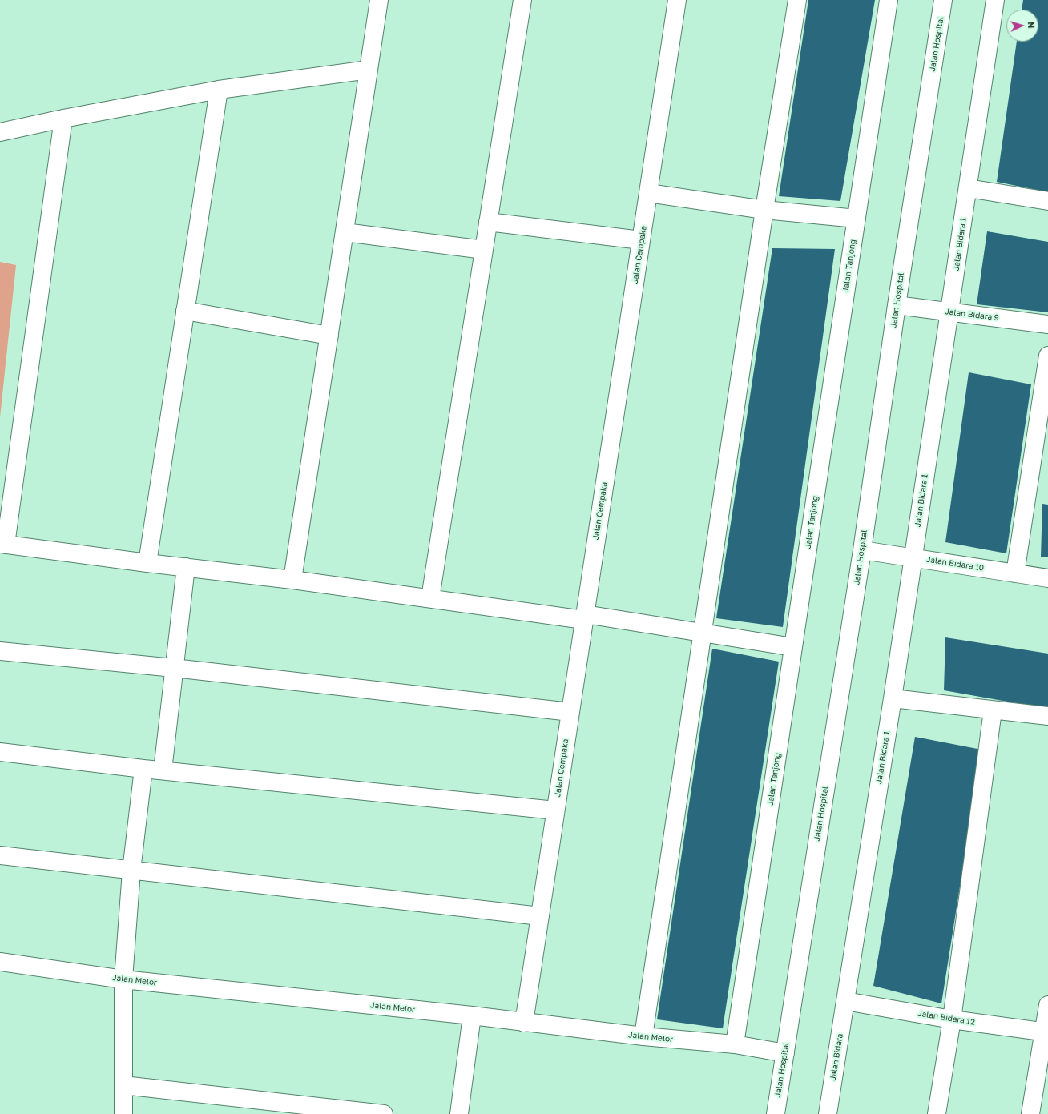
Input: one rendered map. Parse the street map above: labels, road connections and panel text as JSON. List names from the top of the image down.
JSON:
{
  "streets": {
    "street": [
      "Jalan Hospital",
      "Jalan Bidara 1",
      "Jalan Cempaka",
      "Jalan Tanjong",
      "Jalan Bidara 9",
      "Jalan Bidara 10",
      "Jalan Melor",
      "Jalan Bidara 12",
      "Jalan Bidara"
    ]
  },
  "crossings": [
    ["Jalan Hospital", "Jalan Bidara 9"],
    ["Jalan Hospital", "Jalan Bidara 10"],
    ["Jalan Hospital", "Jalan Melor"],
    ["Jalan Bidara 1", "Jalan Bidara 9"],
    ["Jalan Bidara 1", "Jalan Bidara 10"],
    ["Jalan Bidara 1", "Jalan Bidara 12"],
    ["Jalan Bidara 1", "Jalan Bidara"],
    ["Jalan Cempaka", "Jalan Melor"],
    ["Jalan Tanjong", "Jalan Melor"],
    ["Jalan Bidara 12", "Jalan Bidara"]
  ],
  "north": "right"
}
